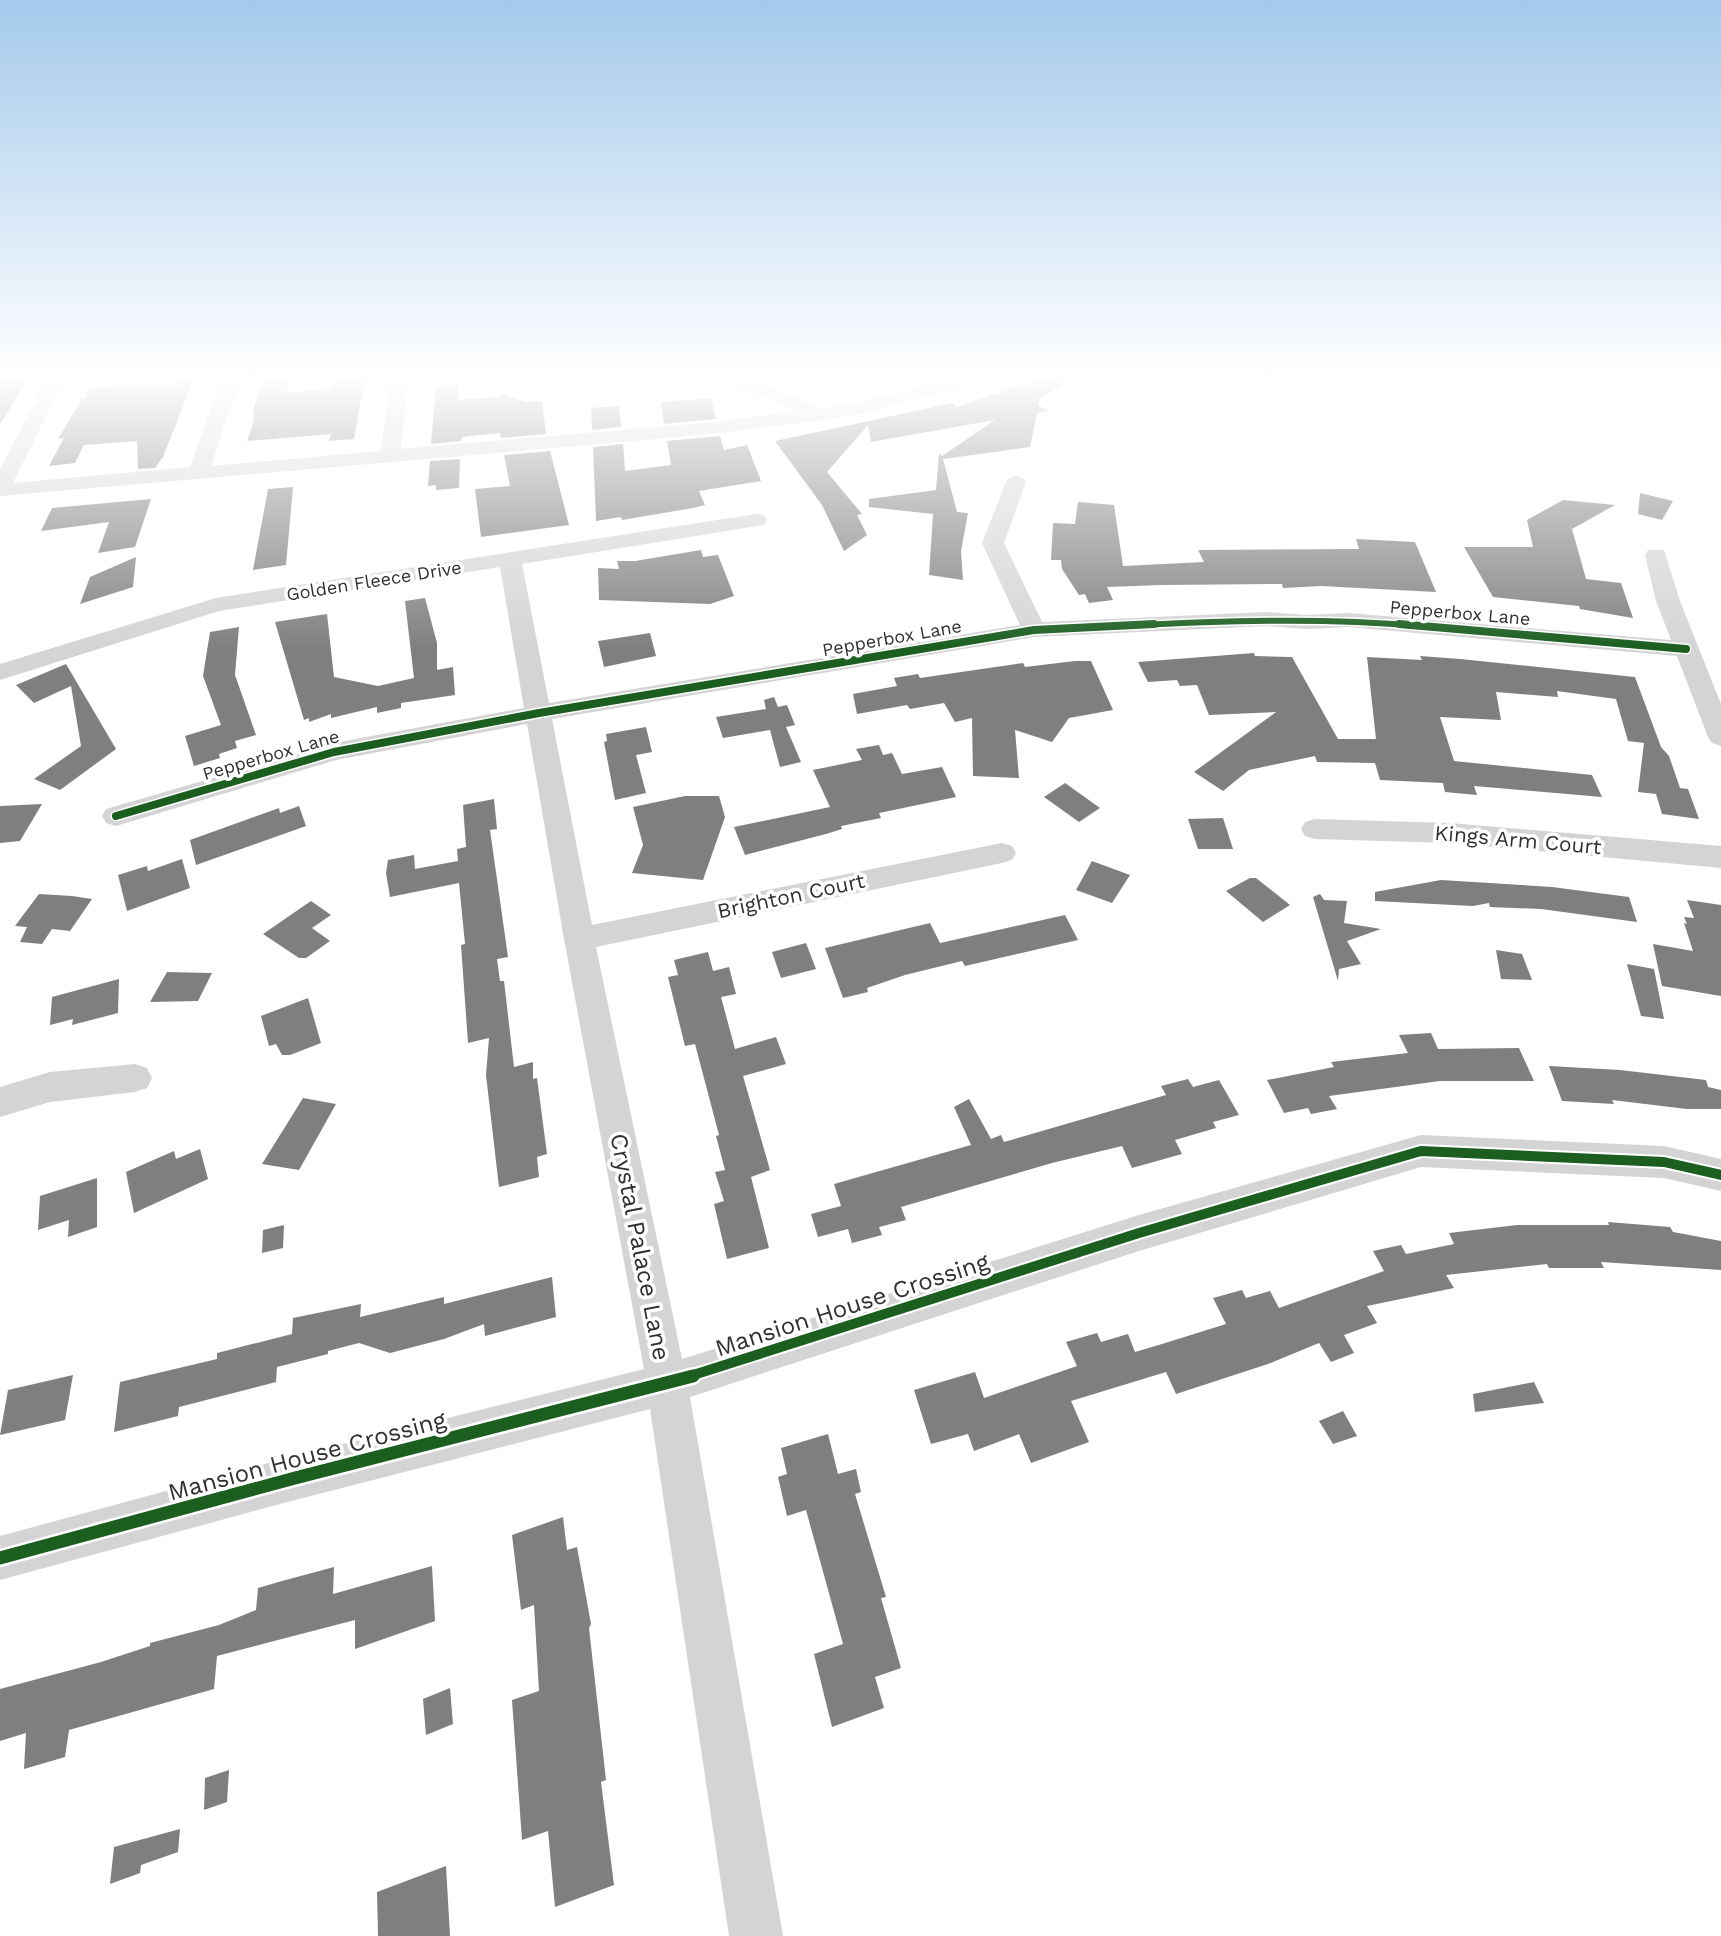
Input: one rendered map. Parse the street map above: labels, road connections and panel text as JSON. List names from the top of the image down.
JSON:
{
  "streets": {
    "street": [
      "Golden Fleece Drive",
      "Pepperbox Lane",
      "Kings Arm Court",
      "Brighton Court",
      "Crystal Palace Lane",
      "Mansion House Crossing"
    ]
  },
  "crossings": [
    ["Golden Fleece Drive", "Crystal Palace Lane"],
    ["Pepperbox Lane", "Crystal Palace Lane"],
    ["Brighton Court", "Crystal Palace Lane"],
    ["Crystal Palace Lane", "Mansion House Crossing"]
  ]
}
